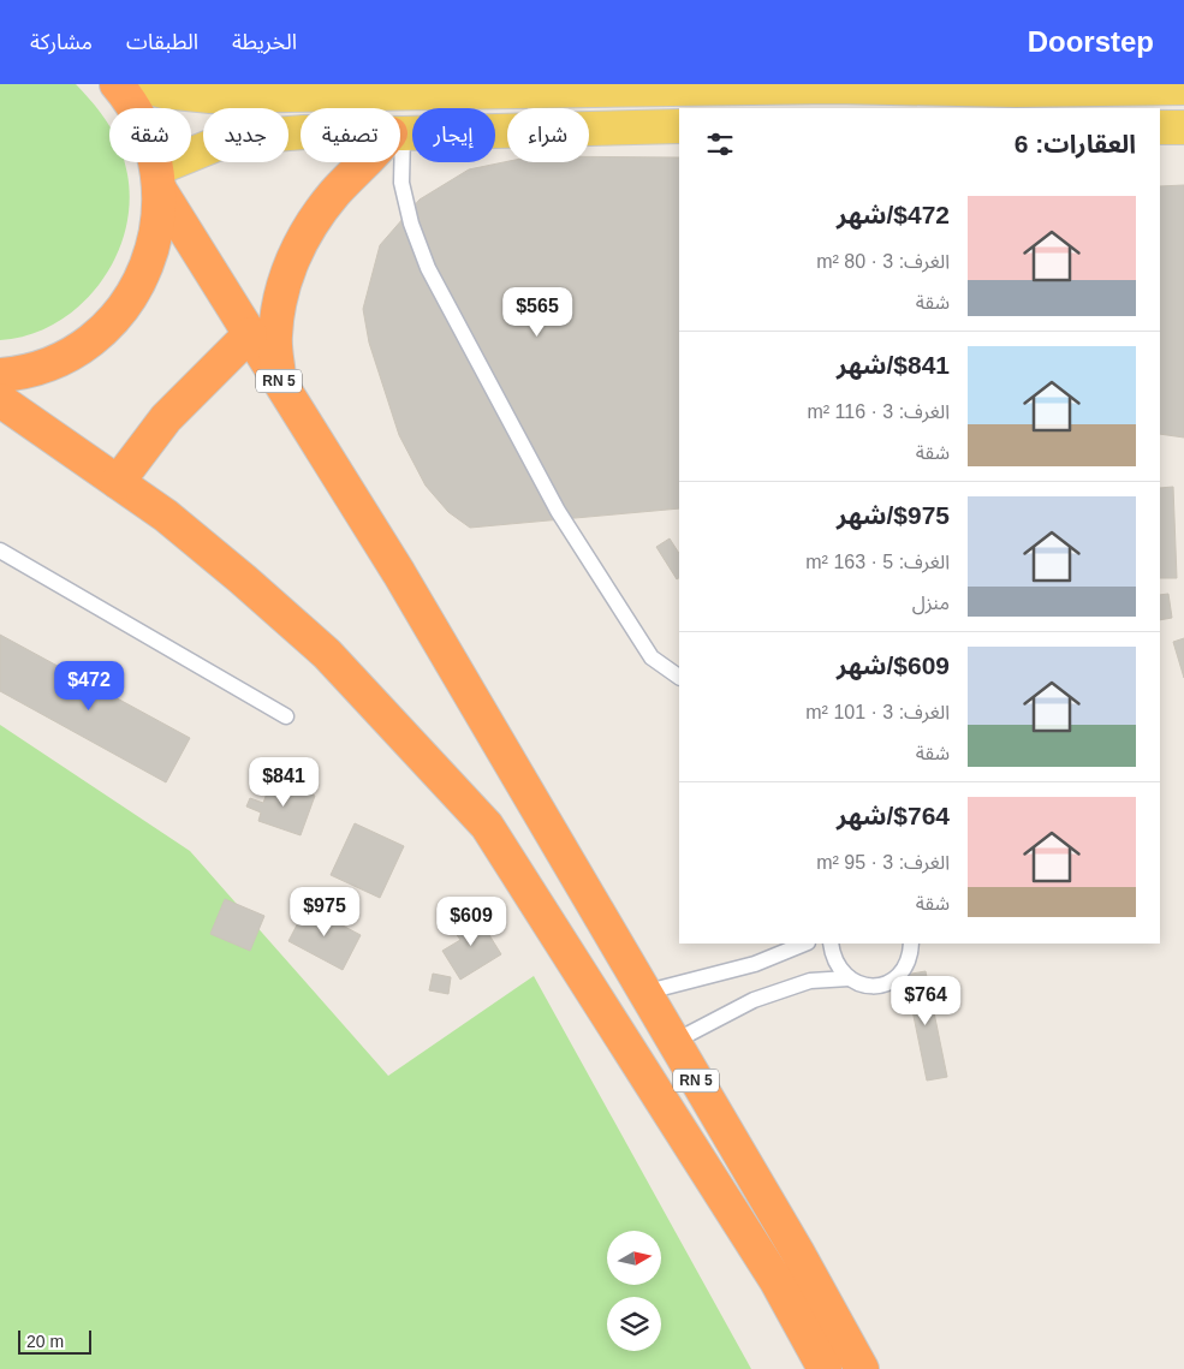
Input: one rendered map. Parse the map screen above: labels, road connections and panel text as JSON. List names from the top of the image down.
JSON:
{
  "streets": {
    "highway": ["RN 5"]
  },
  "scale_bar": "20 m",
  "north": "right",
  "page": {
    "header": "Doorstep",
    "nav": ["الخريطة", "الطبقات", "مشاركة"],
    "chip": [
      "شراء",
      "إيجار",
      "تصفية",
      "جديد",
      "شقة"
    ],
    "heading": "العقارات: 6",
    "list": [
      {
        "name": "$472/شهر",
        "note": "الغرف: 3 · 80 m² · شقة"
      },
      {
        "name": "$841/شهر",
        "note": "الغرف: 3 · 116 m² · شقة"
      },
      {
        "name": "$975/شهر",
        "note": "الغرف: 5 · 163 m² · منزل"
      },
      {
        "name": "$609/شهر",
        "note": "الغرف: 3 · 101 m² · شقة"
      },
      {
        "name": "$764/شهر",
        "note": "الغرف: 3 · 95 m² · شقة"
      }
    ],
    "price": [
      "$565",
      "$472",
      "$841",
      "$975",
      "$609",
      "$764"
    ],
    "scale": "20 m"
  }
}
